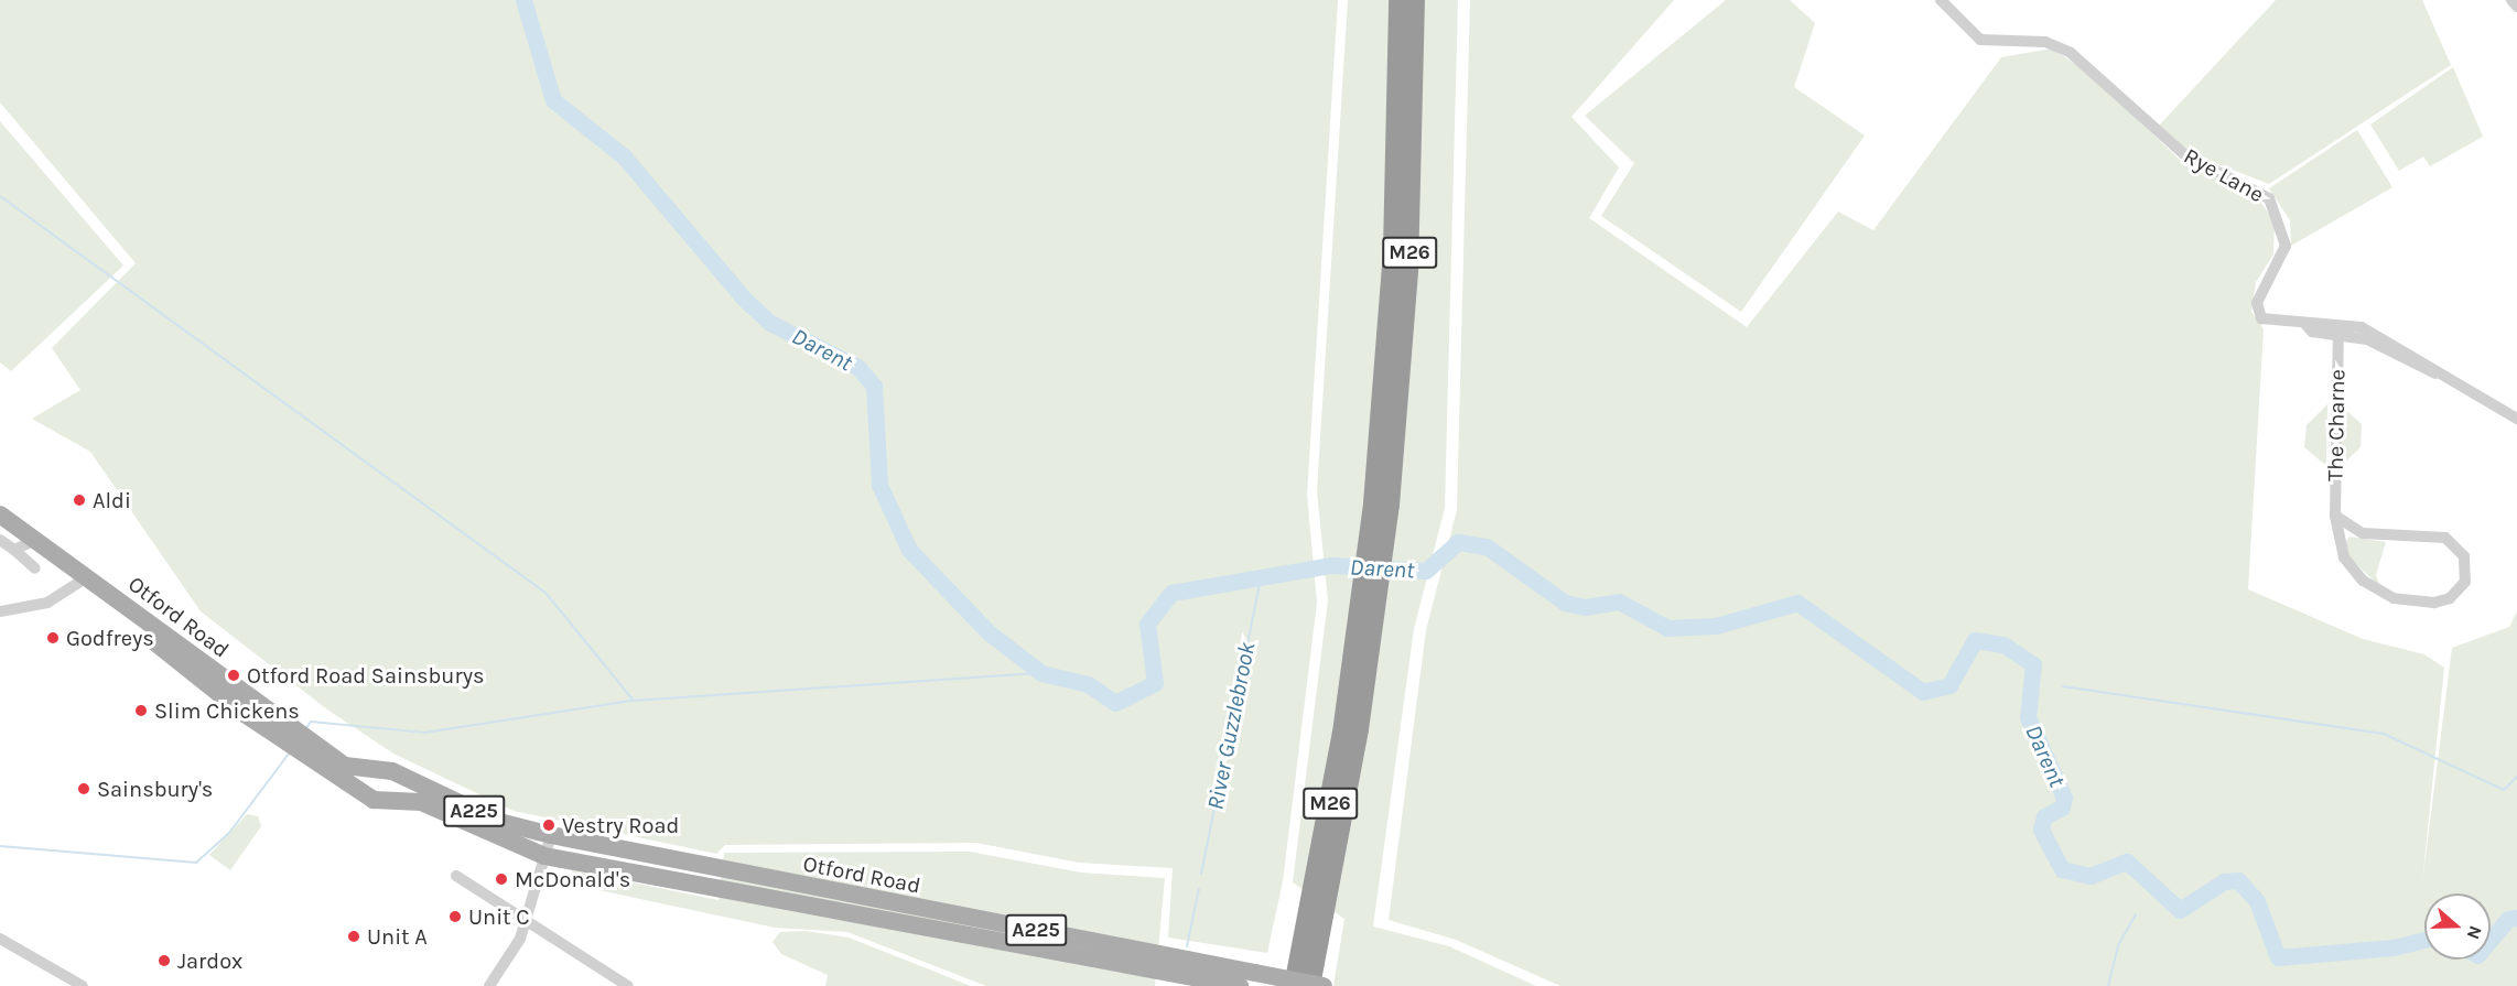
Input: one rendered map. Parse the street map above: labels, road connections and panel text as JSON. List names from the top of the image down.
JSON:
{
  "streets": {
    "highway": ["M26"],
    "main road": ["Otford Road", "A225"],
    "street": ["Rye Lane", "The Charne"]
  },
  "water": ["Darent", "River Guzzlebrook"],
  "places": [
    "Aldi",
    "Godfreys",
    "Otford Road Sainsburys",
    "Slim Chickens",
    "Sainsbury's",
    "Vestry Road",
    "McDonald's",
    "Unit C",
    "Unit A",
    "Jardox"
  ],
  "north": "right"
}
